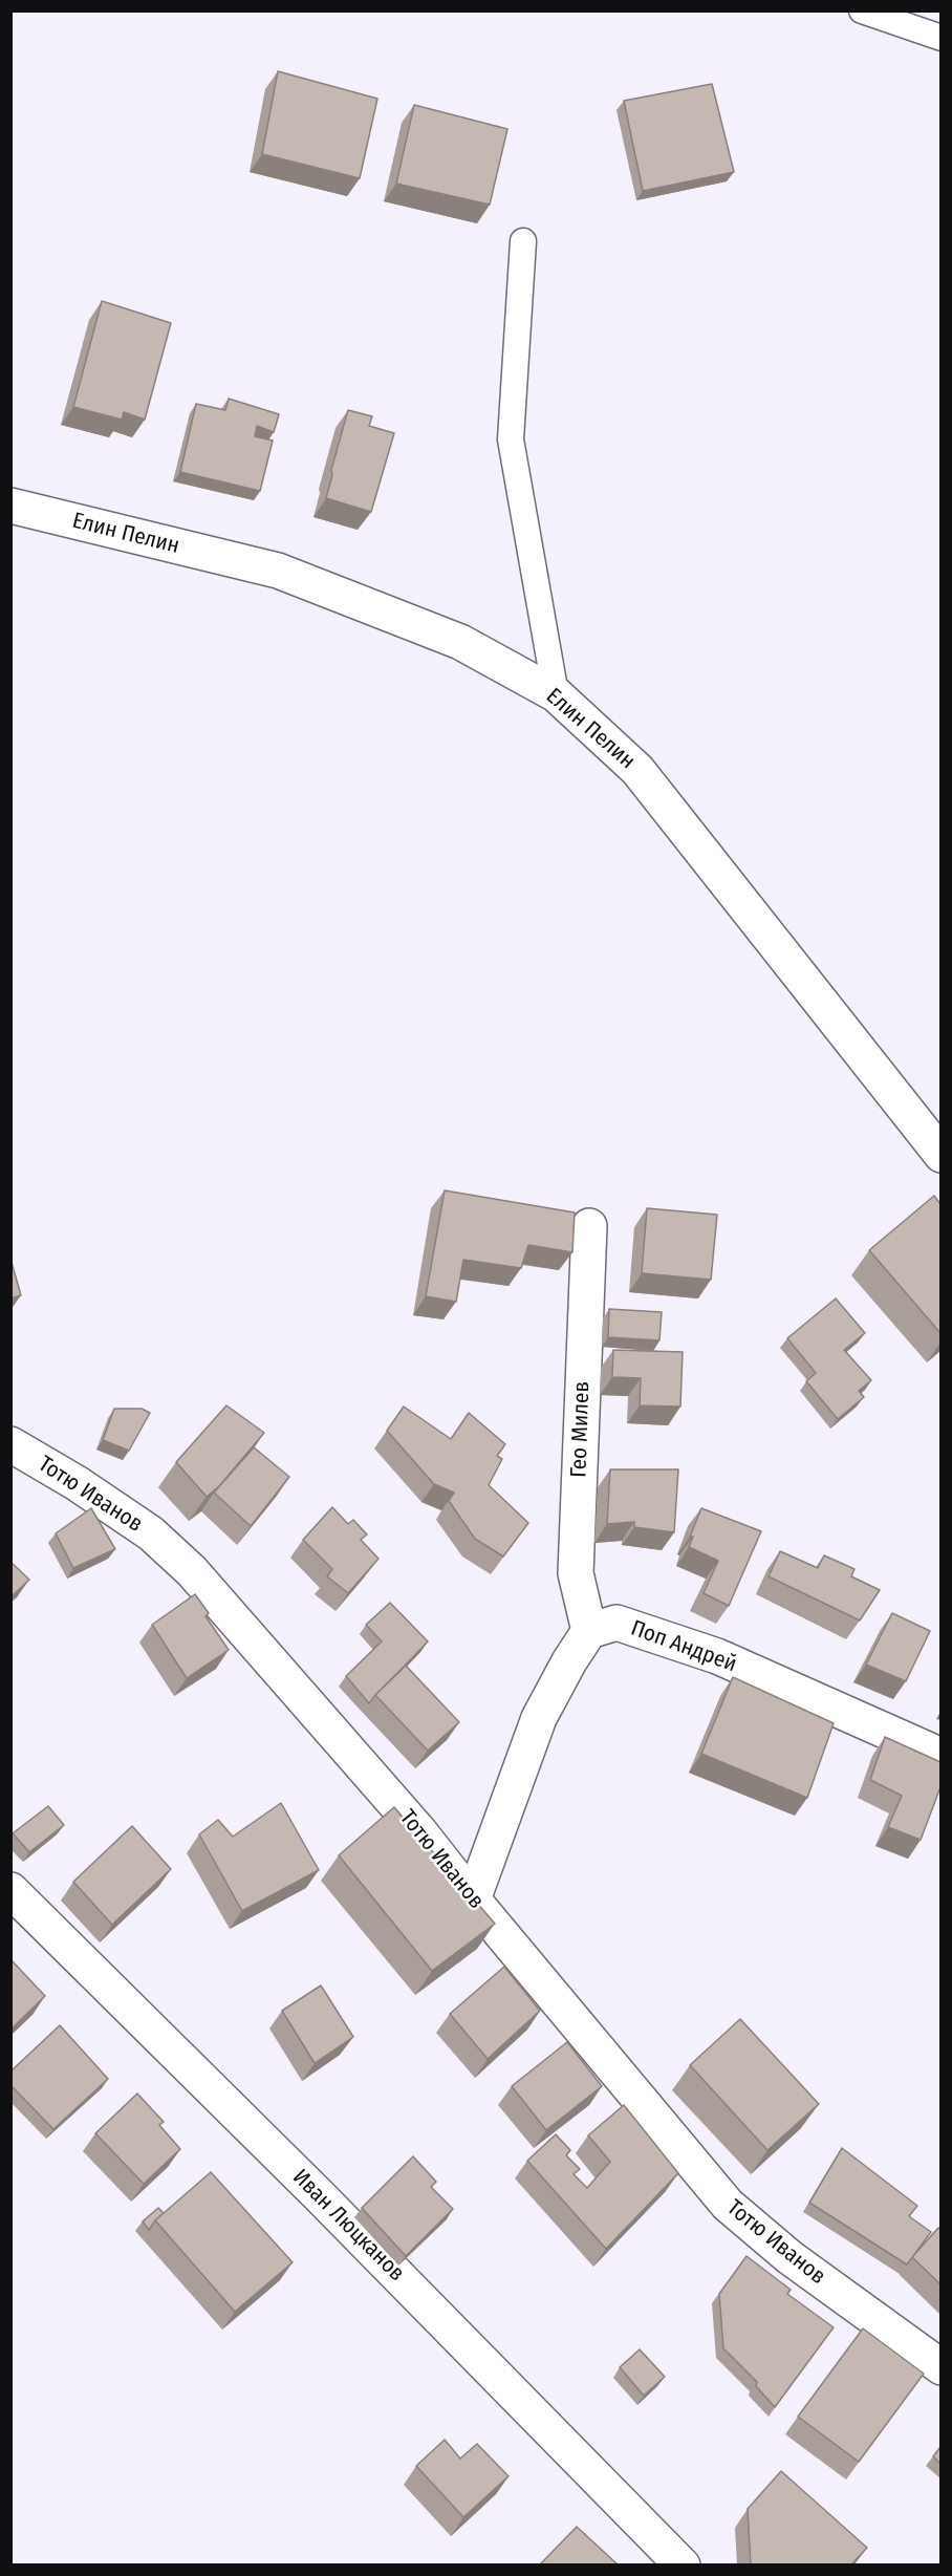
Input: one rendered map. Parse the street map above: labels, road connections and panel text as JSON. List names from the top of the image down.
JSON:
{
  "streets": {
    "street": [
      "Елин Пелин",
      "Гео Милев",
      "Тотю Иванов",
      "Поп Андрей",
      "Иван Люцканов"
    ]
  },
  "crossings": [
    ["Гео Милев", "Поп Андрей"]
  ]
}
